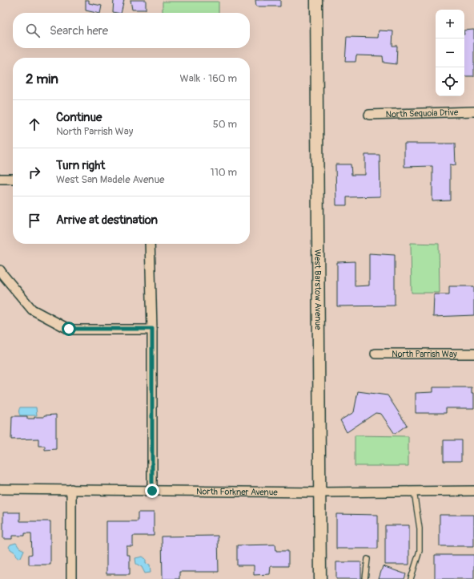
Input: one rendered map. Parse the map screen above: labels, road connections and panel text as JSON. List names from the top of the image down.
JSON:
{
  "streets": {
    "street": [
      "North Sequoia Drive",
      "West Barstow Avenue",
      "North Parrish Way",
      "North Forkner Avenue"
    ]
  },
  "crossings": [
    ["West Barstow Avenue", "North Forkner Avenue"]
  ],
  "page": {
    "map_buttons": ["+", "−"],
    "search": "Search here",
    "heading": ["2 min", "Walk · 160 m"],
    "list": [
      ["Continue", "North Parrish Way", "50 m"],
      ["Turn right", "West San Madele Avenue", "110 m"],
      "Arrive at destination"
    ]
  }
}
